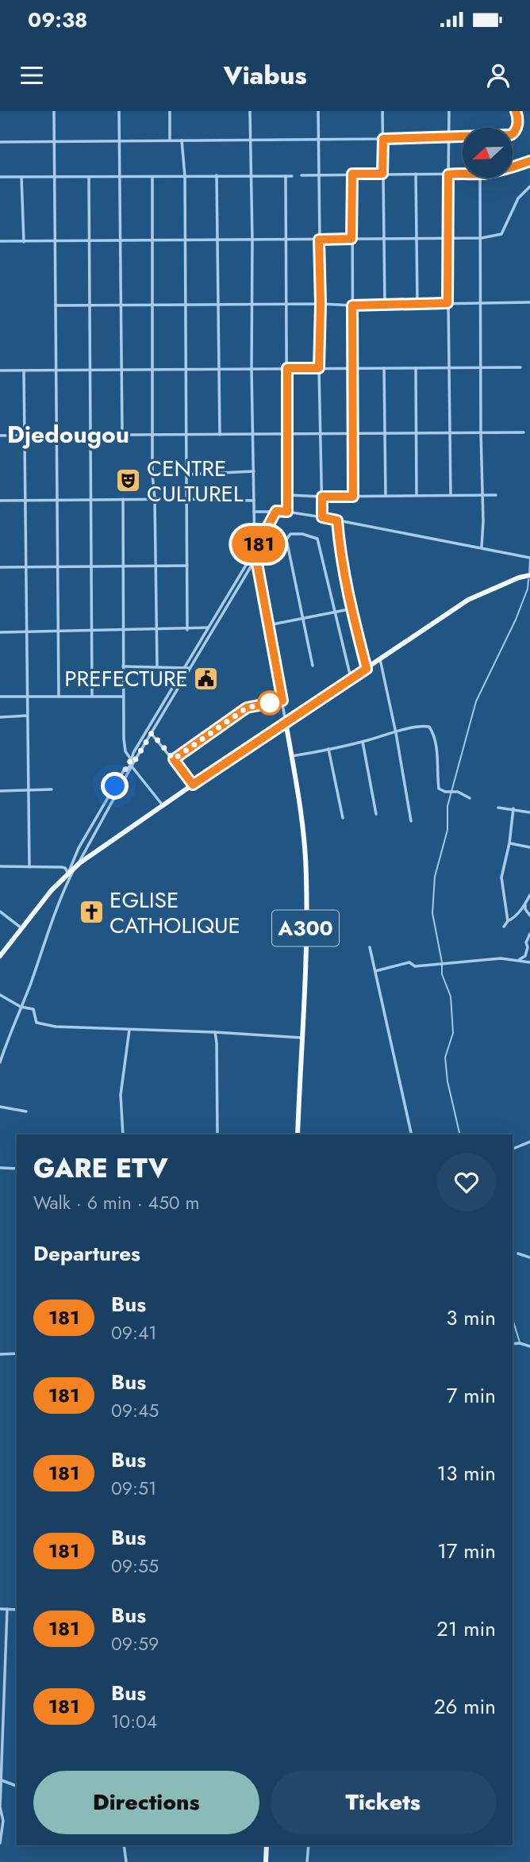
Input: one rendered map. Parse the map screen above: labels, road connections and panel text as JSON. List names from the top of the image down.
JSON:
{
  "streets": {
    "highway": ["A300"]
  },
  "districts": ["Djedougou"],
  "places": {
    "theatre": ["CENTRE CULTUREL"],
    "public building": ["PREFECTURE"],
    "church": ["EGLISE CATHOLIQUE"]
  },
  "lines": ["bus line 181"],
  "north": "left",
  "page": {
    "status": "09:38",
    "header": "Viabus",
    "on_map": "181",
    "heading": [
      ["GARE ETV", "Walk · 6 min · 450 m"],
      "Departures"
    ],
    "list": [
      {
        "mark": "181",
        "name": "Bus",
        "note": "09:41",
        "value": "3 min"
      },
      {
        "mark": "181",
        "name": "Bus",
        "note": "09:45",
        "value": "7 min"
      },
      {
        "mark": "181",
        "name": "Bus",
        "note": "09:51",
        "value": "13 min"
      },
      {
        "mark": "181",
        "name": "Bus",
        "note": "09:55",
        "value": "17 min"
      },
      {
        "mark": "181",
        "name": "Bus",
        "note": "09:59",
        "value": "21 min"
      },
      {
        "mark": "181",
        "name": "Bus",
        "note": "10:04",
        "value": "26 min"
      }
    ],
    "buttons": ["Directions", "Tickets"]
  }
}
